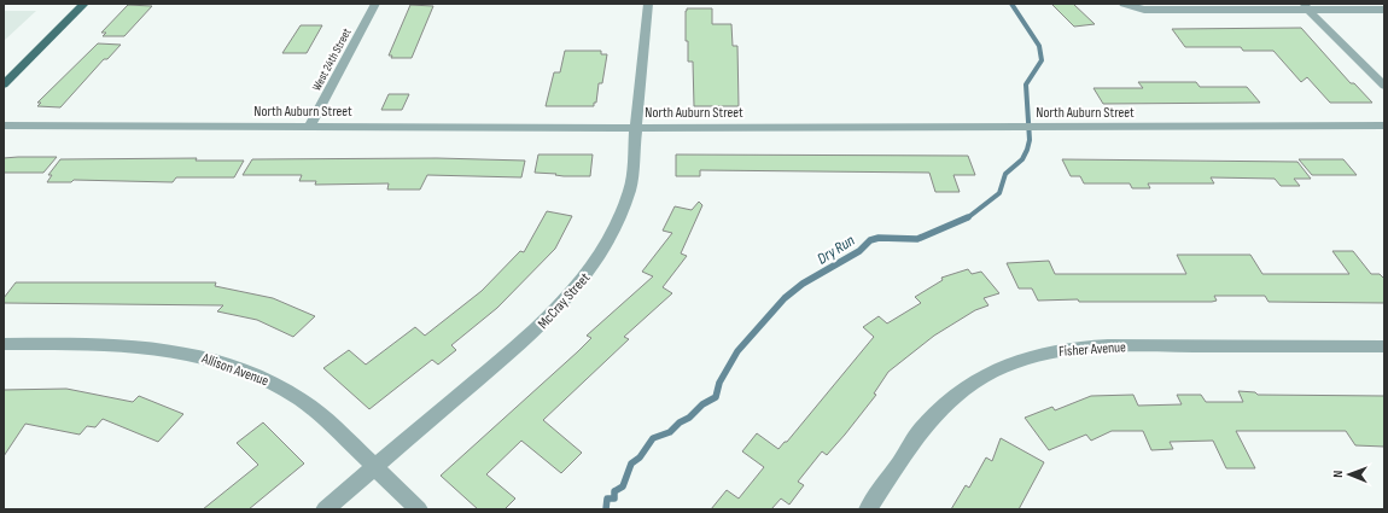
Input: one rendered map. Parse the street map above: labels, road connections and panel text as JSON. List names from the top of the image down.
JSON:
{
  "streets": {
    "street": [
      "West 24th Street",
      "North Auburn Street",
      "McCray Street",
      "Fisher Avenue",
      "Allison Avenue"
    ]
  },
  "crossings": [
    ["West 24th Street", "North Auburn Street"],
    ["North Auburn Street", "McCray Street"],
    ["McCray Street", "Allison Avenue"]
  ],
  "water": ["Dry Run"],
  "north": "left"
}
